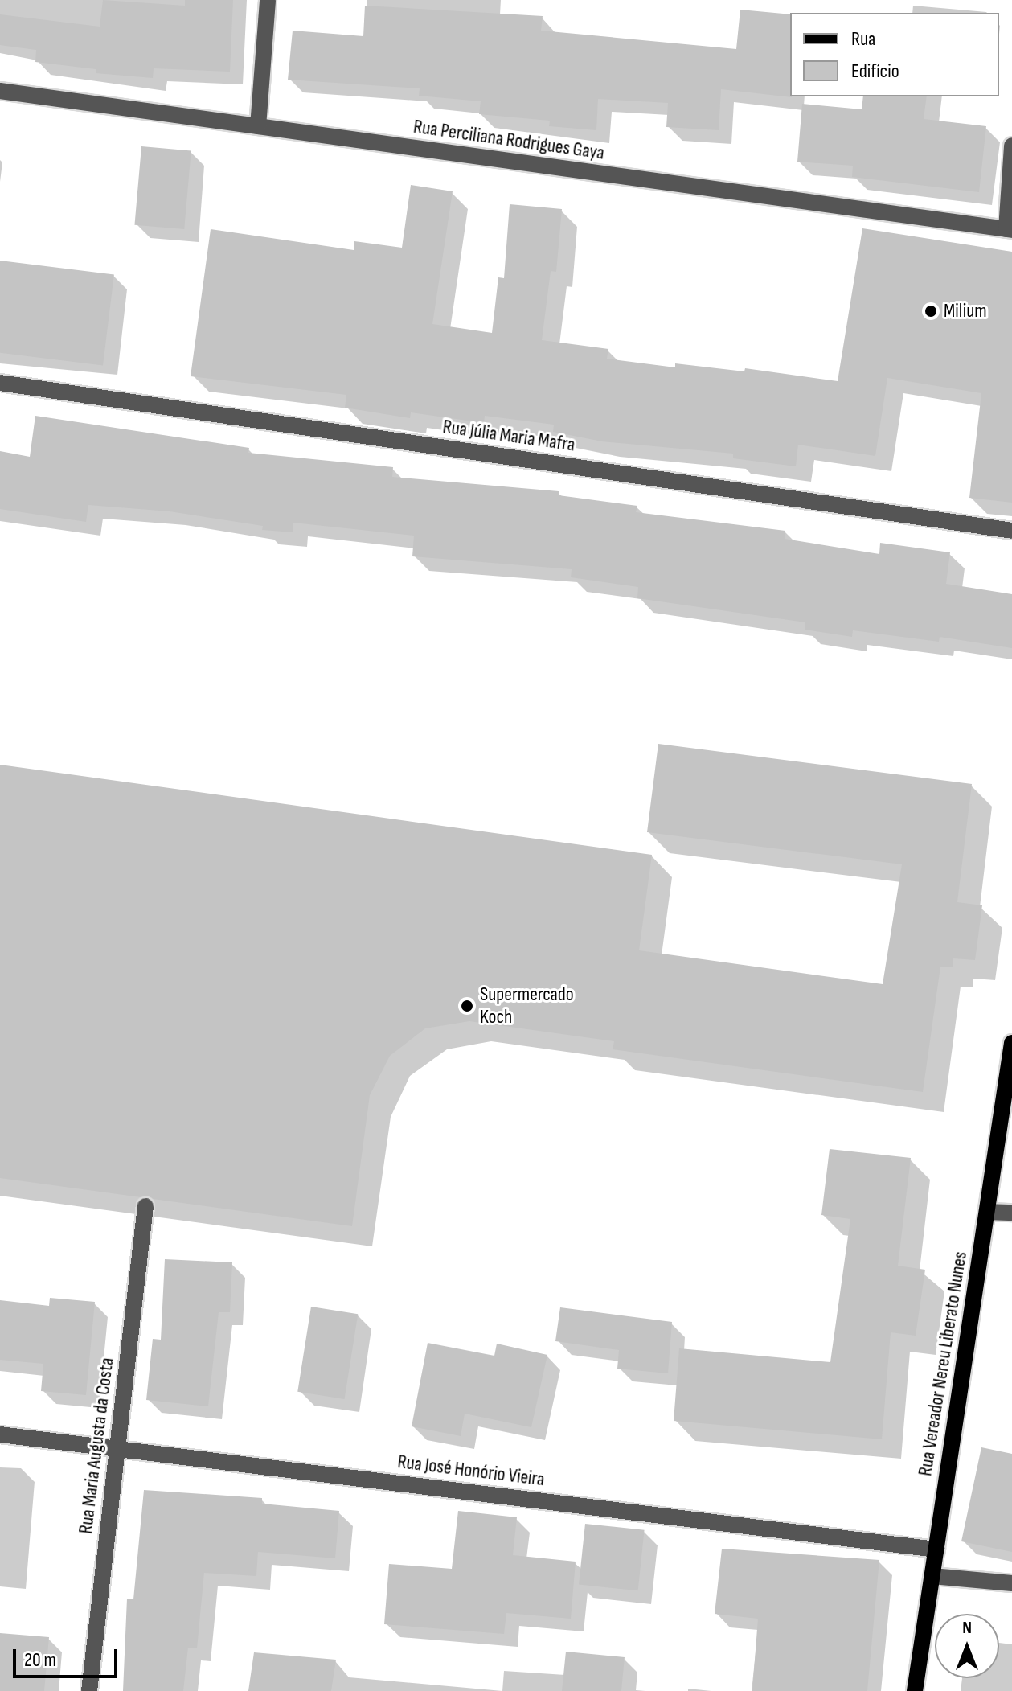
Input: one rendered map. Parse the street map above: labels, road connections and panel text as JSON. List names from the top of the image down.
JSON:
{
  "streets": {
    "main road": ["Rua Vereador Nereu Liberato Nunes"],
    "street": [
      "Rua Perciliana Rodrigues Gaya",
      "Rua Júlia Maria Mafra",
      "Rua Maria Augusta da Costa",
      "Rua José Honório Vieira"
    ]
  },
  "crossings": [
    ["Rua Vereador Nereu Liberato Nunes", "Rua José Honório Vieira"],
    ["Rua Maria Augusta da Costa", "Rua José Honório Vieira"]
  ],
  "places": ["Milium", "Supermercado Koch"],
  "legend": ["Rua", "Edifício"],
  "scale_bar": "20 m",
  "north": "top"
}
